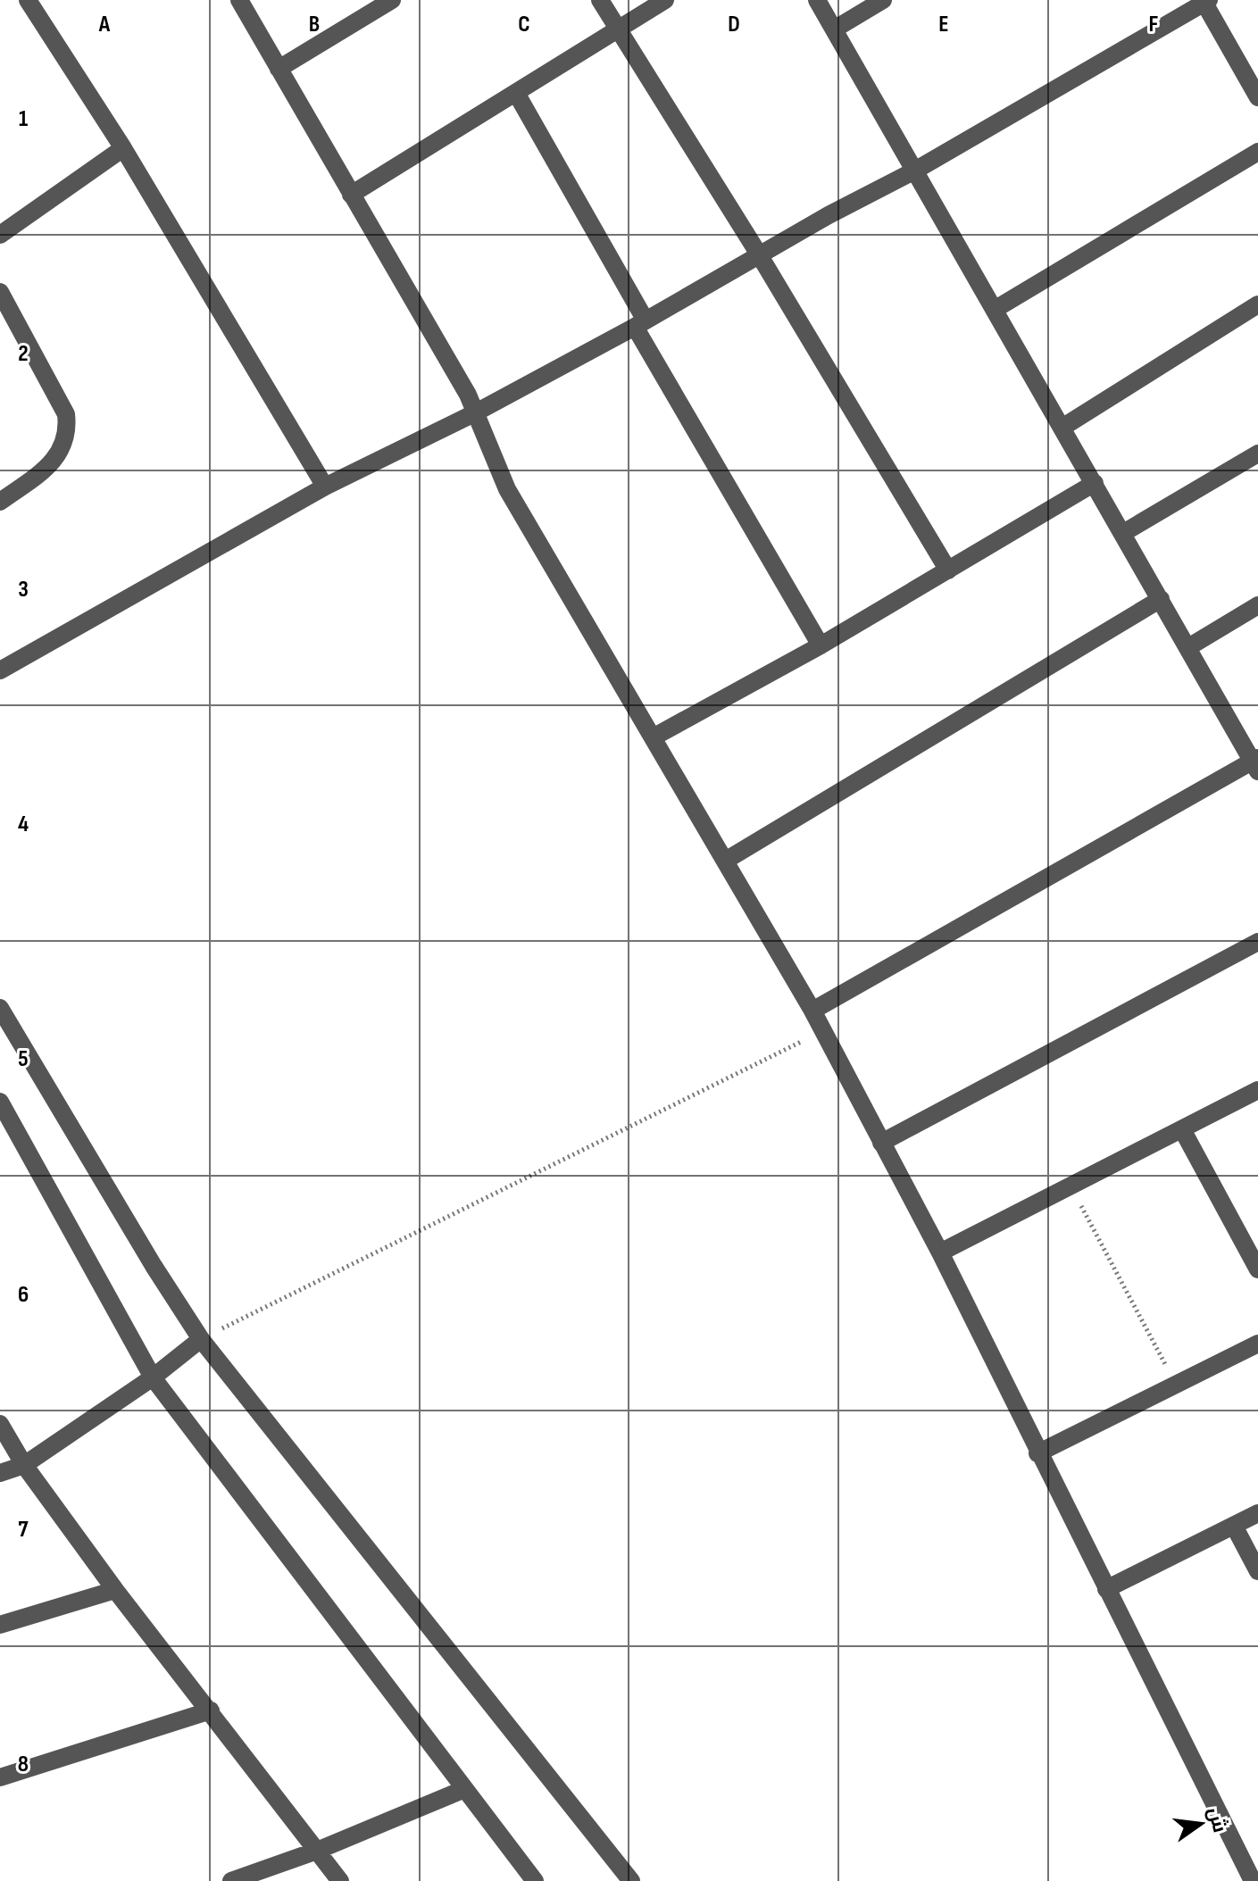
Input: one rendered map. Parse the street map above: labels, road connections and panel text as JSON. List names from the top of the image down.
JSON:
{
  "north": "right",
  "grid": {
    "columns": [
      "A",
      "B",
      "C",
      "D",
      "E",
      "F"
    ],
    "rows": [
      "1",
      "2",
      "3",
      "4",
      "5",
      "6",
      "7",
      "8"
    ]
  }
}
